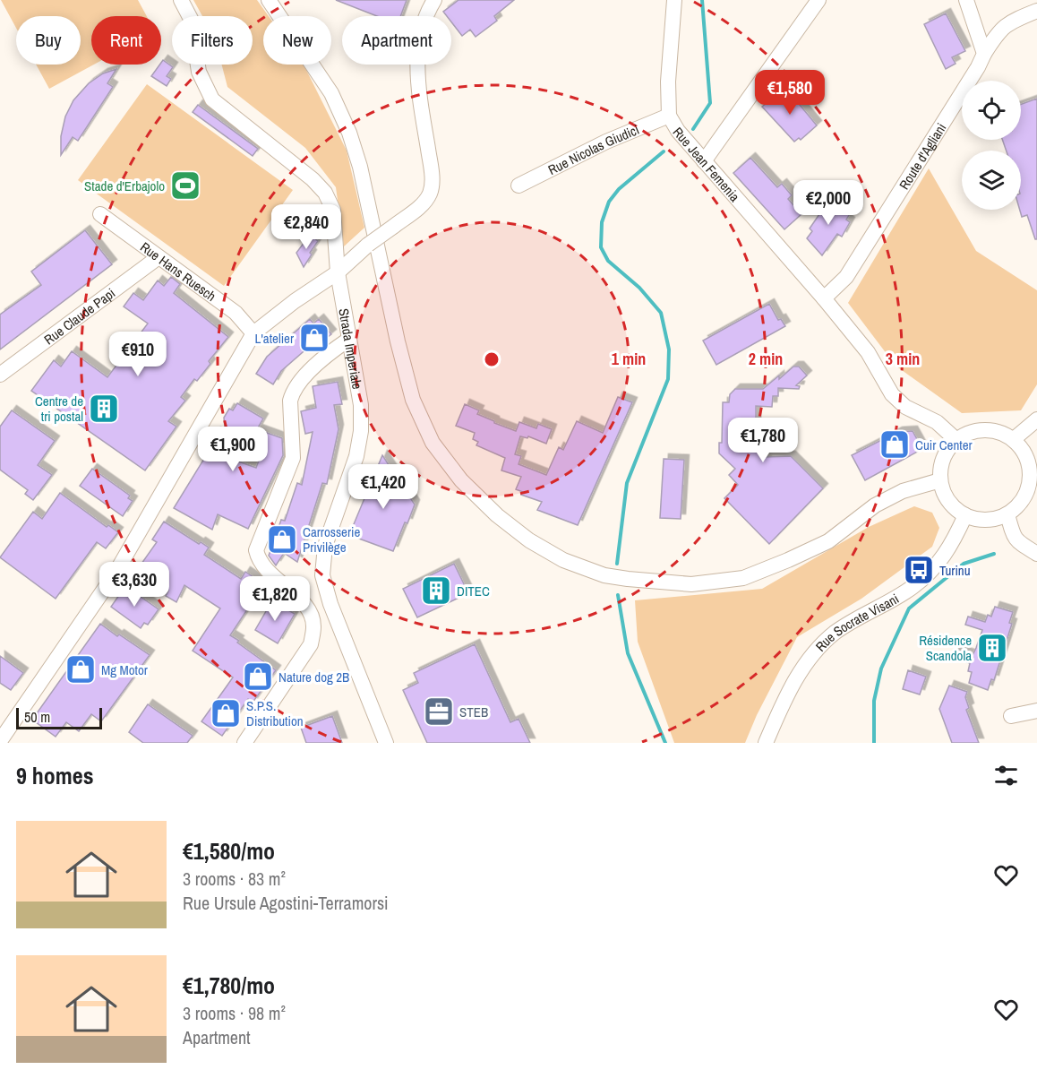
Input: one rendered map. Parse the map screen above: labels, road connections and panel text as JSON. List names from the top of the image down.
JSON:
{
  "streets": {
    "street": [
      "Rue Nicolas Giudici",
      "Route d'Agliani",
      "Rue Jean Femenia",
      "Rue Hans Ruesch",
      "Rue Claude Papi",
      "Strada Imperiale",
      "Rue Socrate Visani"
    ]
  },
  "crossings": [
    ["Rue Nicolas Giudici", "Rue Jean Femenia"],
    ["Route d'Agliani", "Rue Jean Femenia"],
    ["Rue Hans Ruesch", "Rue Claude Papi"]
  ],
  "places": {
    "sports": ["Stade d'Erbajolo"],
    "shop": [
      "L'atelier",
      "Cuir Center",
      "Carrosserie Privilège",
      "Mg Motor",
      "Nature dog 2B",
      "S.P.S. Distribution"
    ],
    "building": ["Centre de tri postal", "DITEC", "Résidence Scandola"],
    "bus stop": ["Turinu"],
    "office": ["STEB"]
  },
  "scale_bar": "50 m",
  "page": {
    "chip": [
      "Buy",
      "Rent",
      "Filters",
      "New",
      "Apartment"
    ],
    "price": [
      "€1,580",
      "€2,000",
      "€2,840",
      "€910",
      "€1,780",
      "€1,900",
      "€1,420",
      "€3,630",
      "€1,820"
    ],
    "scale": "50 m",
    "heading": "9 homes",
    "list": [
      {
        "name": "€1,580/mo",
        "note": "3 rooms · 83 m² · Rue Ursule Agostini-Terramorsi"
      },
      {
        "name": "€1,780/mo",
        "note": "3 rooms · 98 m² · Apartment"
      }
    ]
  },
  "rings": ["1 min", "2 min", "3 min"]
}
